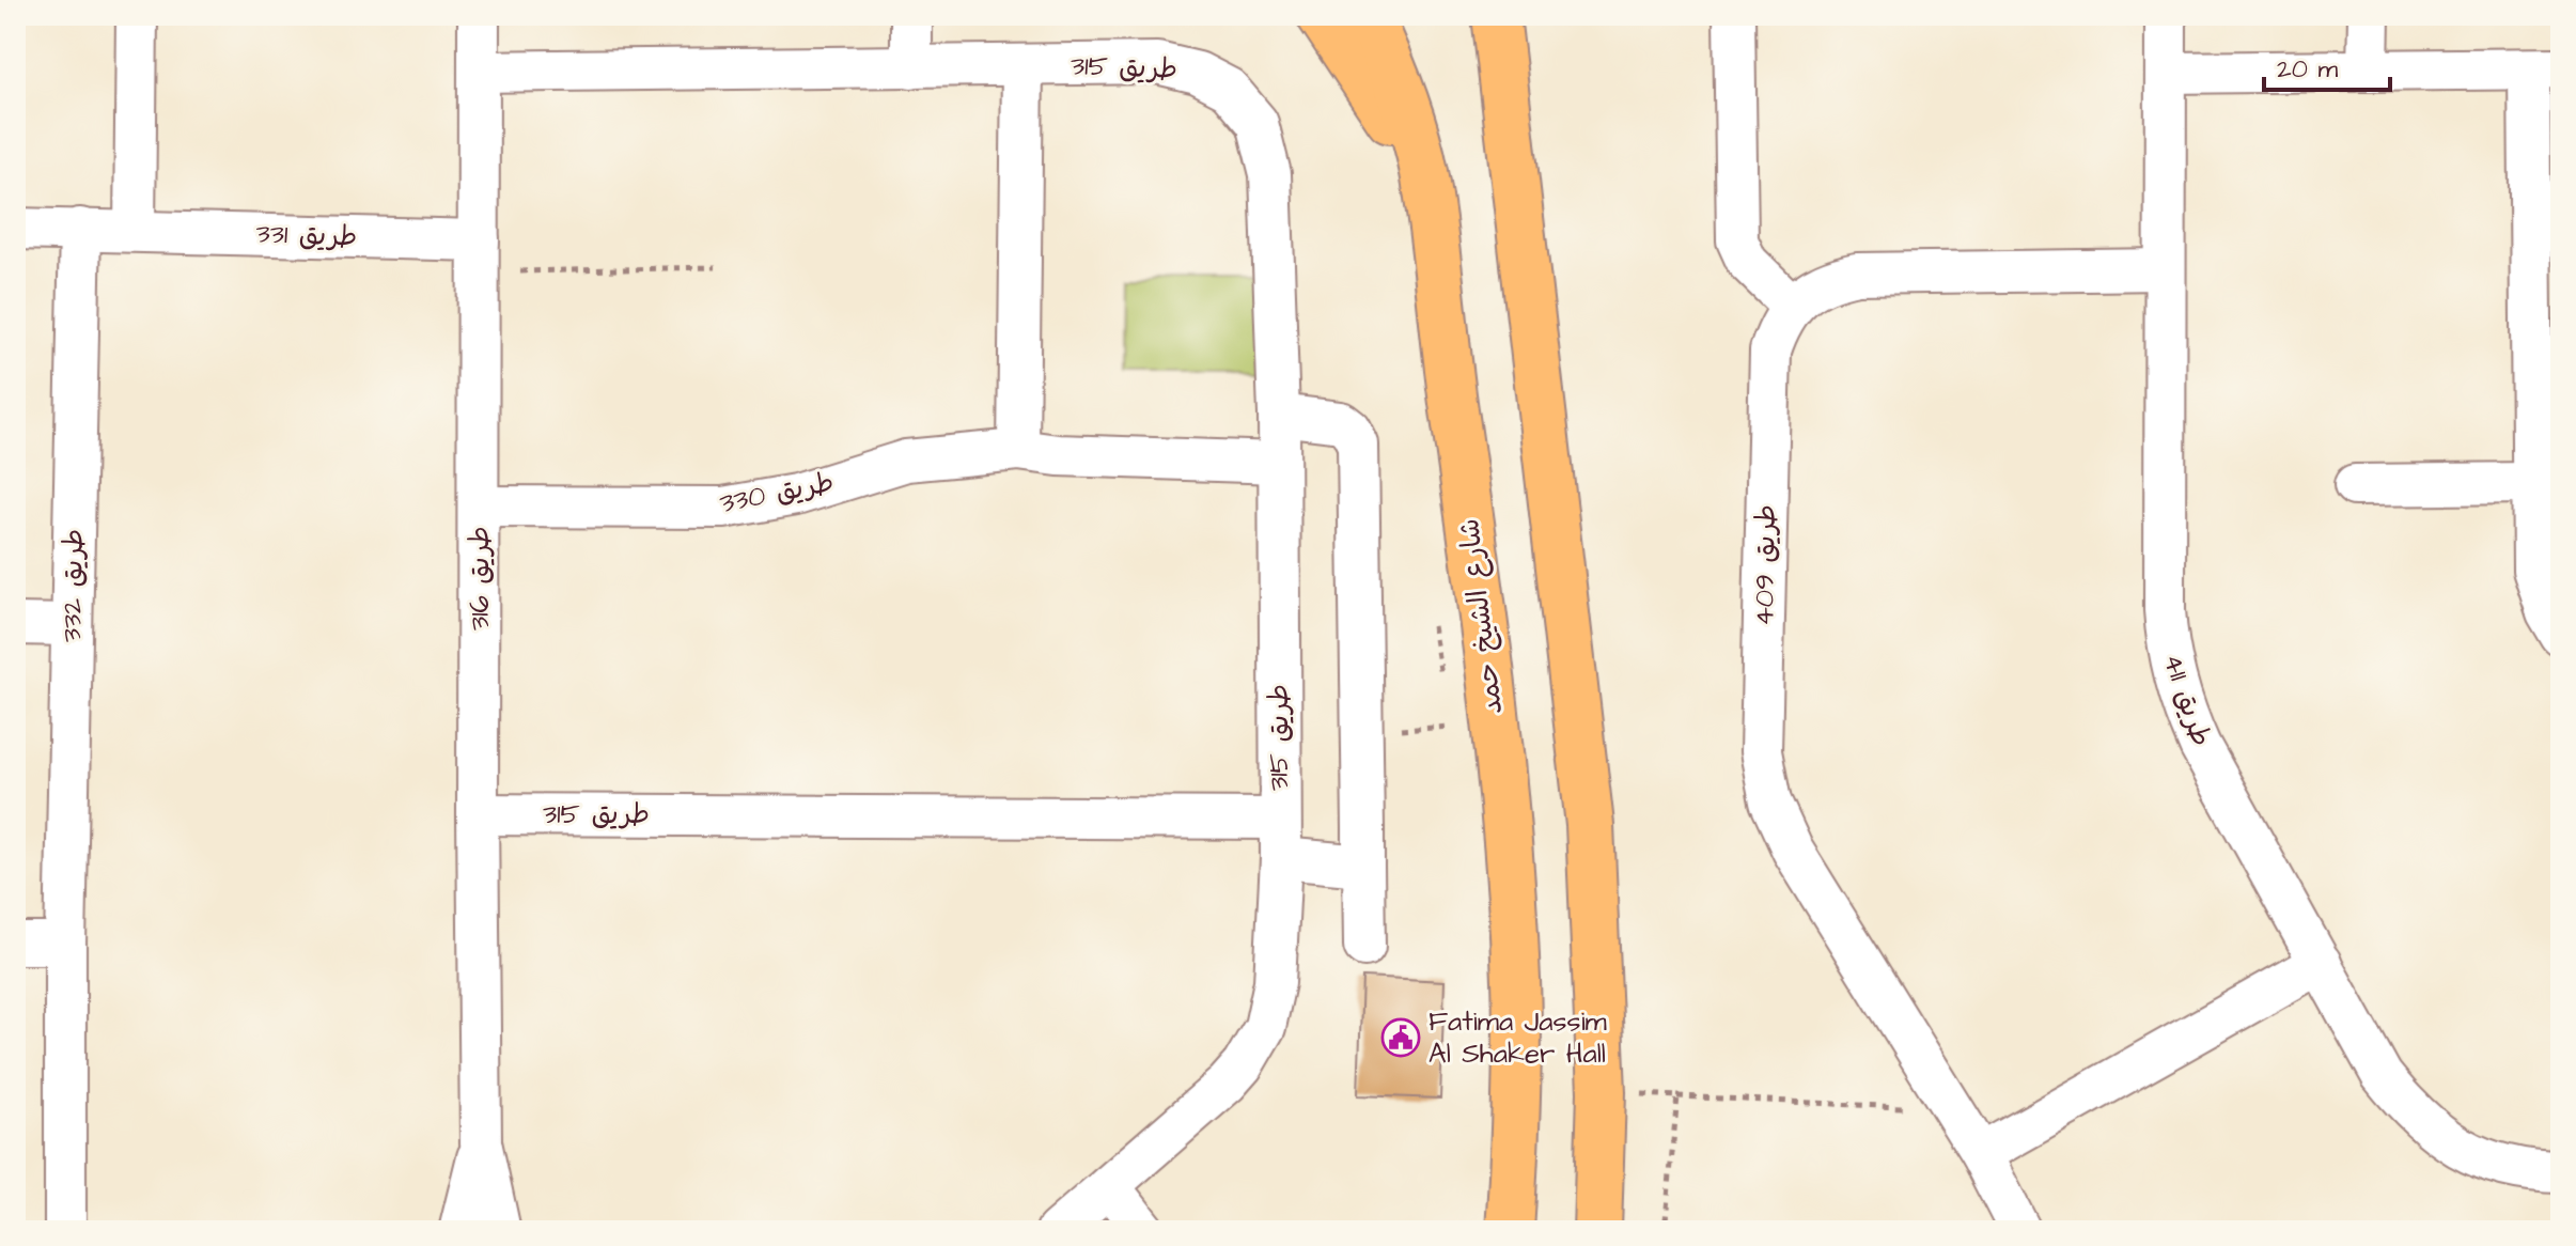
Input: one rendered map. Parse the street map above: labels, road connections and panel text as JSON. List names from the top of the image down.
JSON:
{
  "streets": {
    "main road": ["شارع الشيخ حمد"],
    "street": [
      "طريق 315",
      "طريق 331",
      "طريق 330",
      "طريق 409",
      "طريق 316",
      "طريق 332",
      "طريق 411"
    ]
  },
  "crossings": [
    ["طريق 315", "طريق 330"],
    ["طريق 315", "طريق 316"],
    ["طريق 331", "طريق 316"],
    ["طريق 331", "طريق 332"],
    ["طريق 330", "طريق 316"],
    ["طريق 409", "طريق 411"]
  ],
  "places": {
    "public building": ["Fatima Jassim Al Shaker Hall"]
  },
  "scale_bar": "20 m"
}
